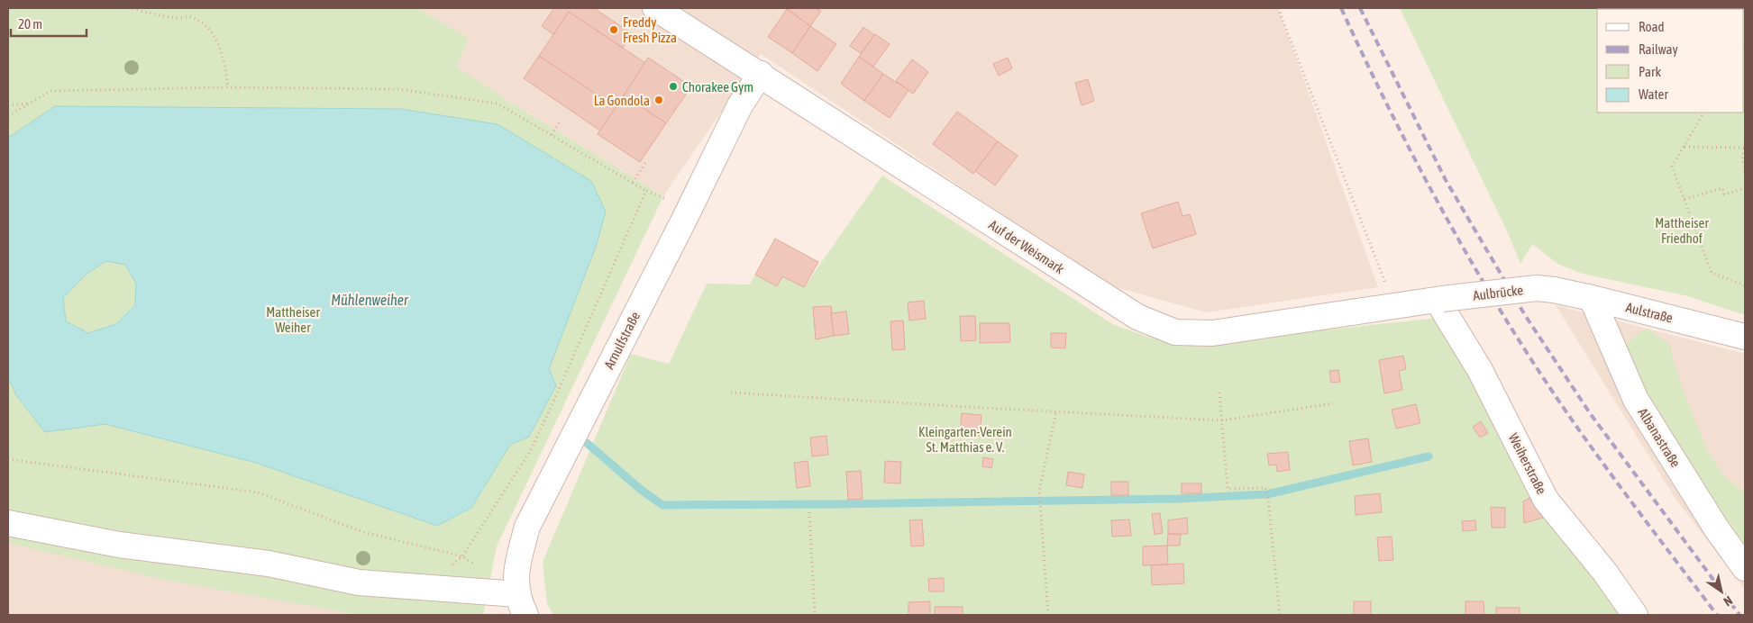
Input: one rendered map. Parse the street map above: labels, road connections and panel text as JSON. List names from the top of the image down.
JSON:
{
  "streets": {
    "street": [
      "Auf der Weismark",
      "Aulbrücke",
      "Aulstraße",
      "Arnulfstraße",
      "Albanastraße",
      "Weiherstraße"
    ]
  },
  "crossings": [
    ["Auf der Weismark", "Aulbrücke"],
    ["Auf der Weismark", "Arnulfstraße"],
    ["Auf der Weismark", "Weiherstraße"],
    ["Aulbrücke", "Aulstraße"],
    ["Aulbrücke", "Weiherstraße"],
    ["Aulstraße", "Albanastraße"]
  ],
  "water": ["Mühlenweiher"],
  "parks": ["Mattheiser Friedhof", "Mattheiser Weiher", "Kleingarten-Verein St. Matthias e. V."],
  "places": ["Freddy Fresh Pizza", "Chorakee Gym", "La Gondola"],
  "legend": [
    "Road",
    "Railway",
    "Park",
    "Water"
  ],
  "scale_bar": "20 m",
  "north": "bottom right"
}
